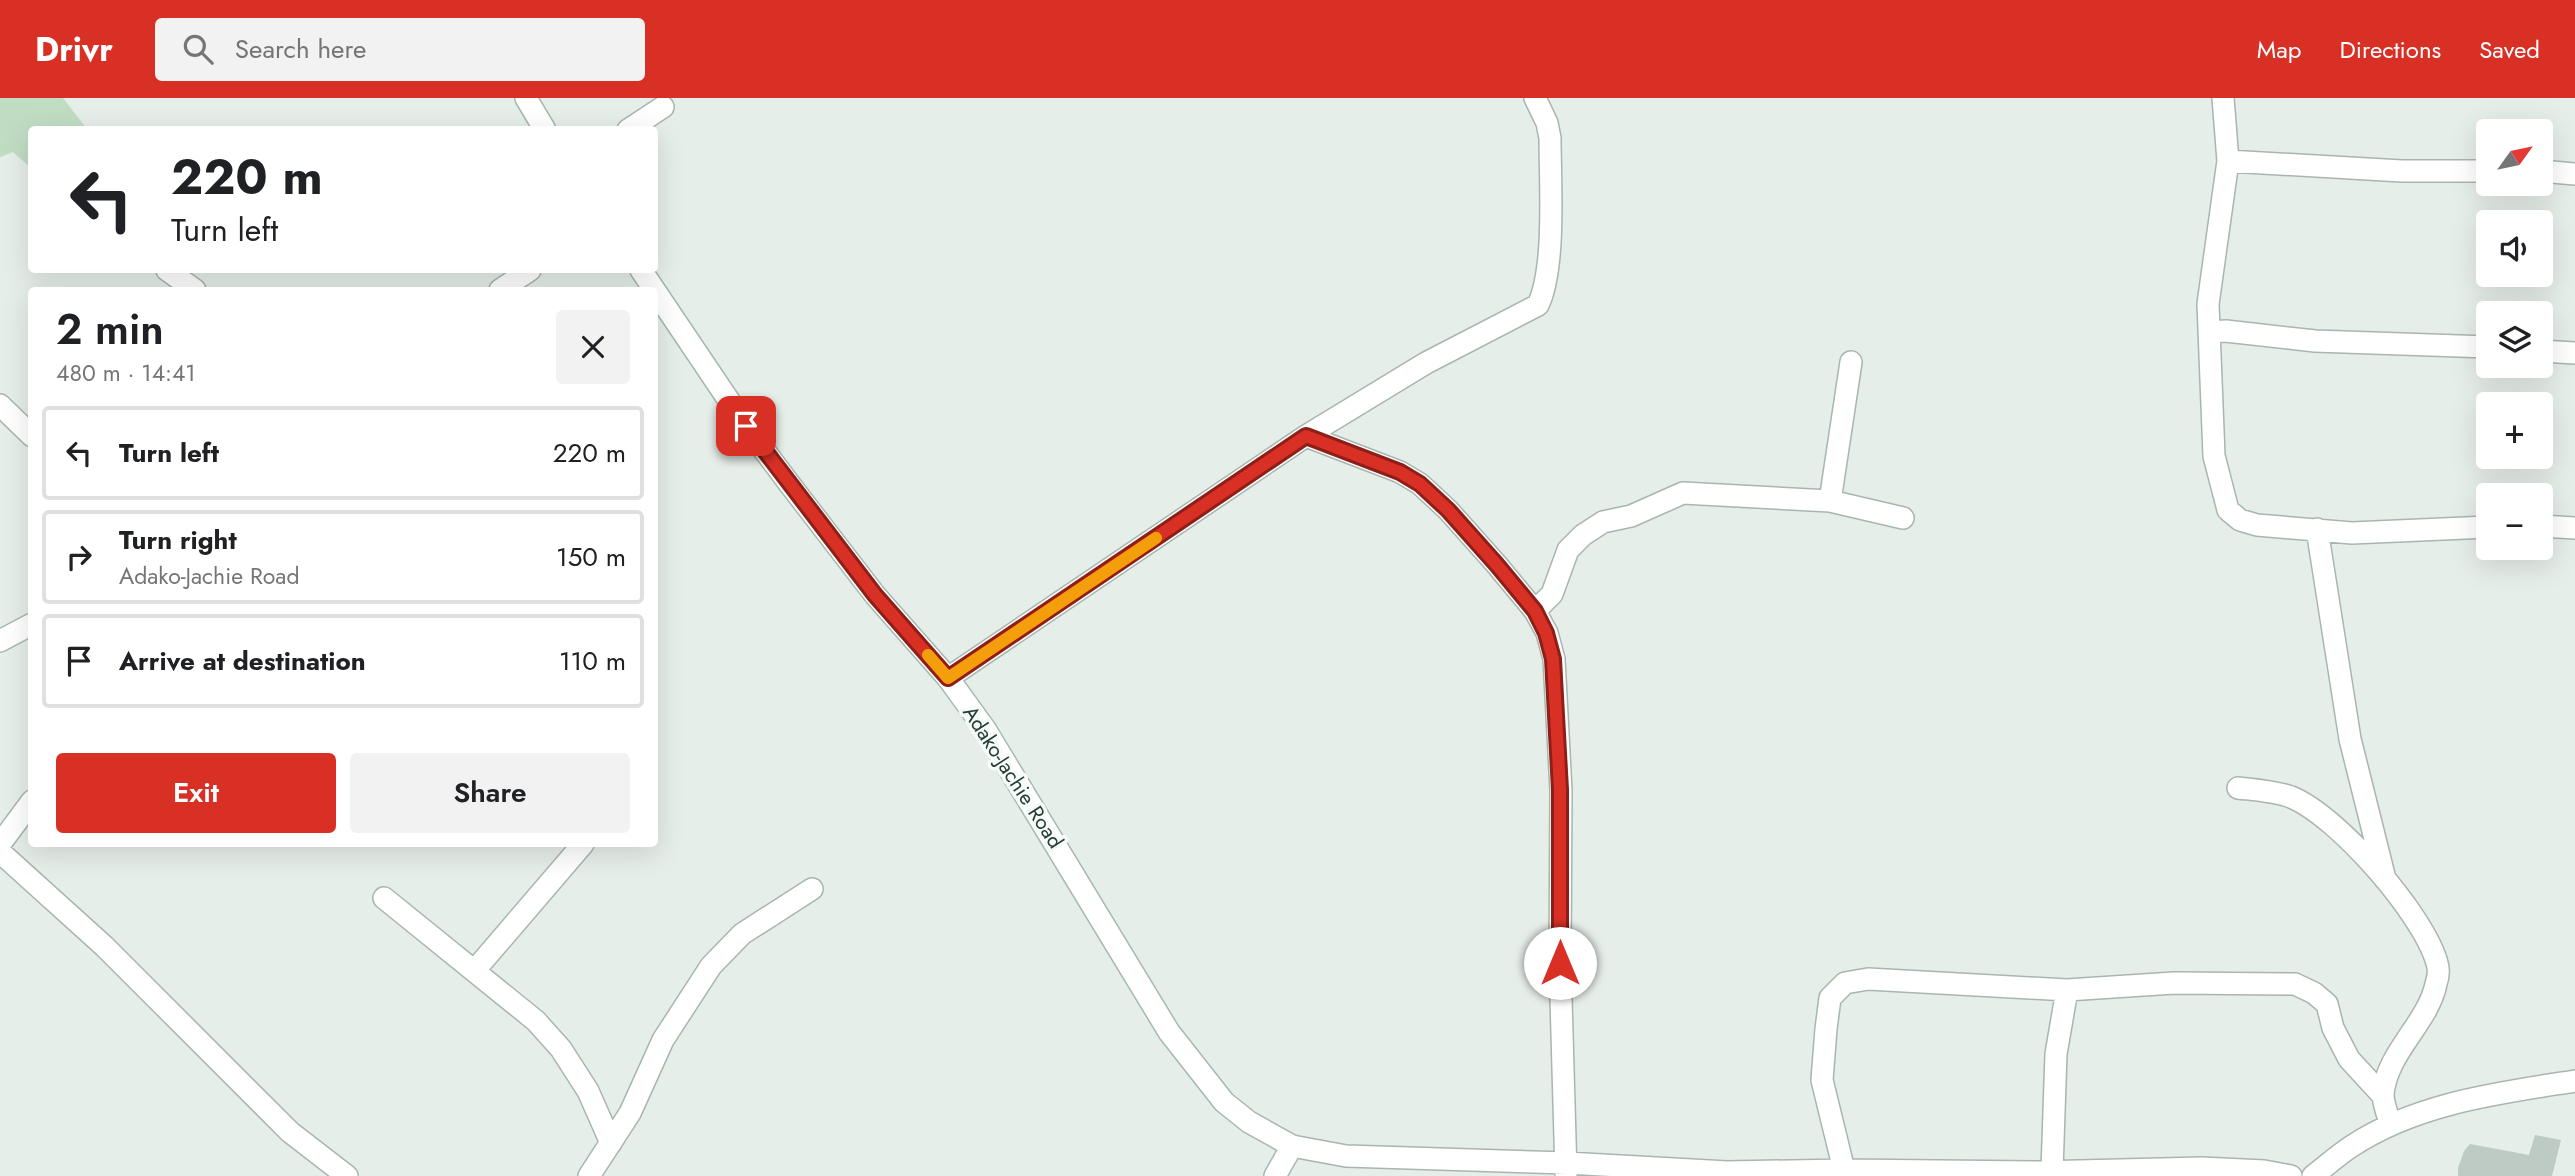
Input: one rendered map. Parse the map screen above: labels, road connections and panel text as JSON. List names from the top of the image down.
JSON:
{
  "streets": {
    "street": ["Adako-Jachie Road"]
  },
  "north": "top right",
  "page": {
    "header": "Drivr",
    "search": "Search here",
    "nav": ["Map", "Directions", "Saved"],
    "map_buttons": ["+", "−"],
    "turn": ["220 m", "Turn left"],
    "heading": ["2 min", "480 m · 14:41"],
    "list": [
      {
        "name": "Turn left",
        "value": "220 m"
      },
      {
        "name": "Turn right",
        "note": "Adako-Jachie Road",
        "value": "150 m"
      },
      {
        "name": "Arrive at destination",
        "value": "110 m"
      }
    ],
    "buttons": ["Exit", "Share"]
  }
}
